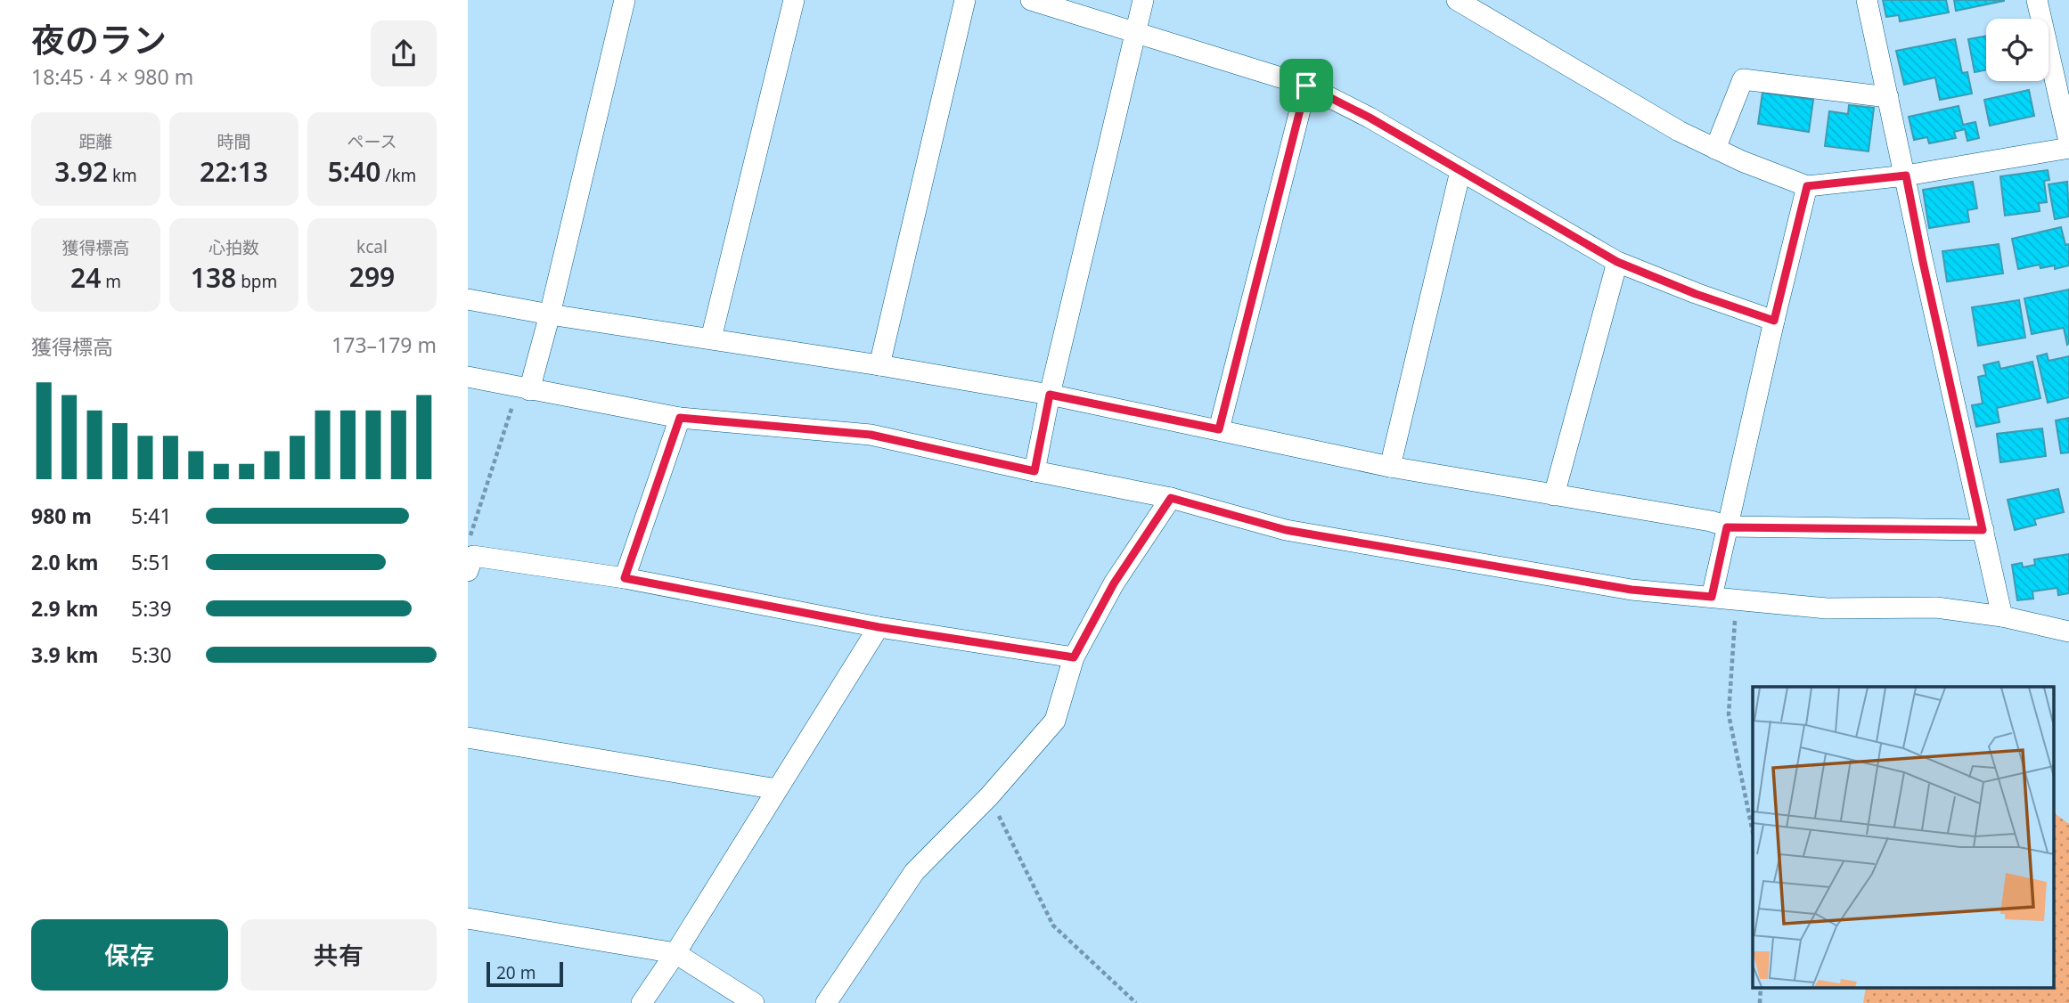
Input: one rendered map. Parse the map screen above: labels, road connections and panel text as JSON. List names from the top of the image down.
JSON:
{
  "scale_bar": "20 m",
  "page": {
    "heading": ["夜のラン", "18:45 · 4 × 980 m"],
    "stats": [
      ["距離", "3.92 km"],
      ["時間", "22:13"],
      ["ペース", "5:40 /km"],
      ["獲得標高", "24 m"],
      ["心拍数", "138 bpm"],
      ["kcal", "299"]
    ],
    "chart": ["獲得標高", "173–179 m"],
    "list": [
      {
        "name": "980 m",
        "note": "5:41"
      },
      {
        "name": "2.0 km",
        "note": "5:51"
      },
      {
        "name": "2.9 km",
        "note": "5:39"
      },
      {
        "name": "3.9 km",
        "note": "5:30"
      }
    ],
    "buttons": ["保存", "共有"],
    "scale": "20 m"
  }
}
